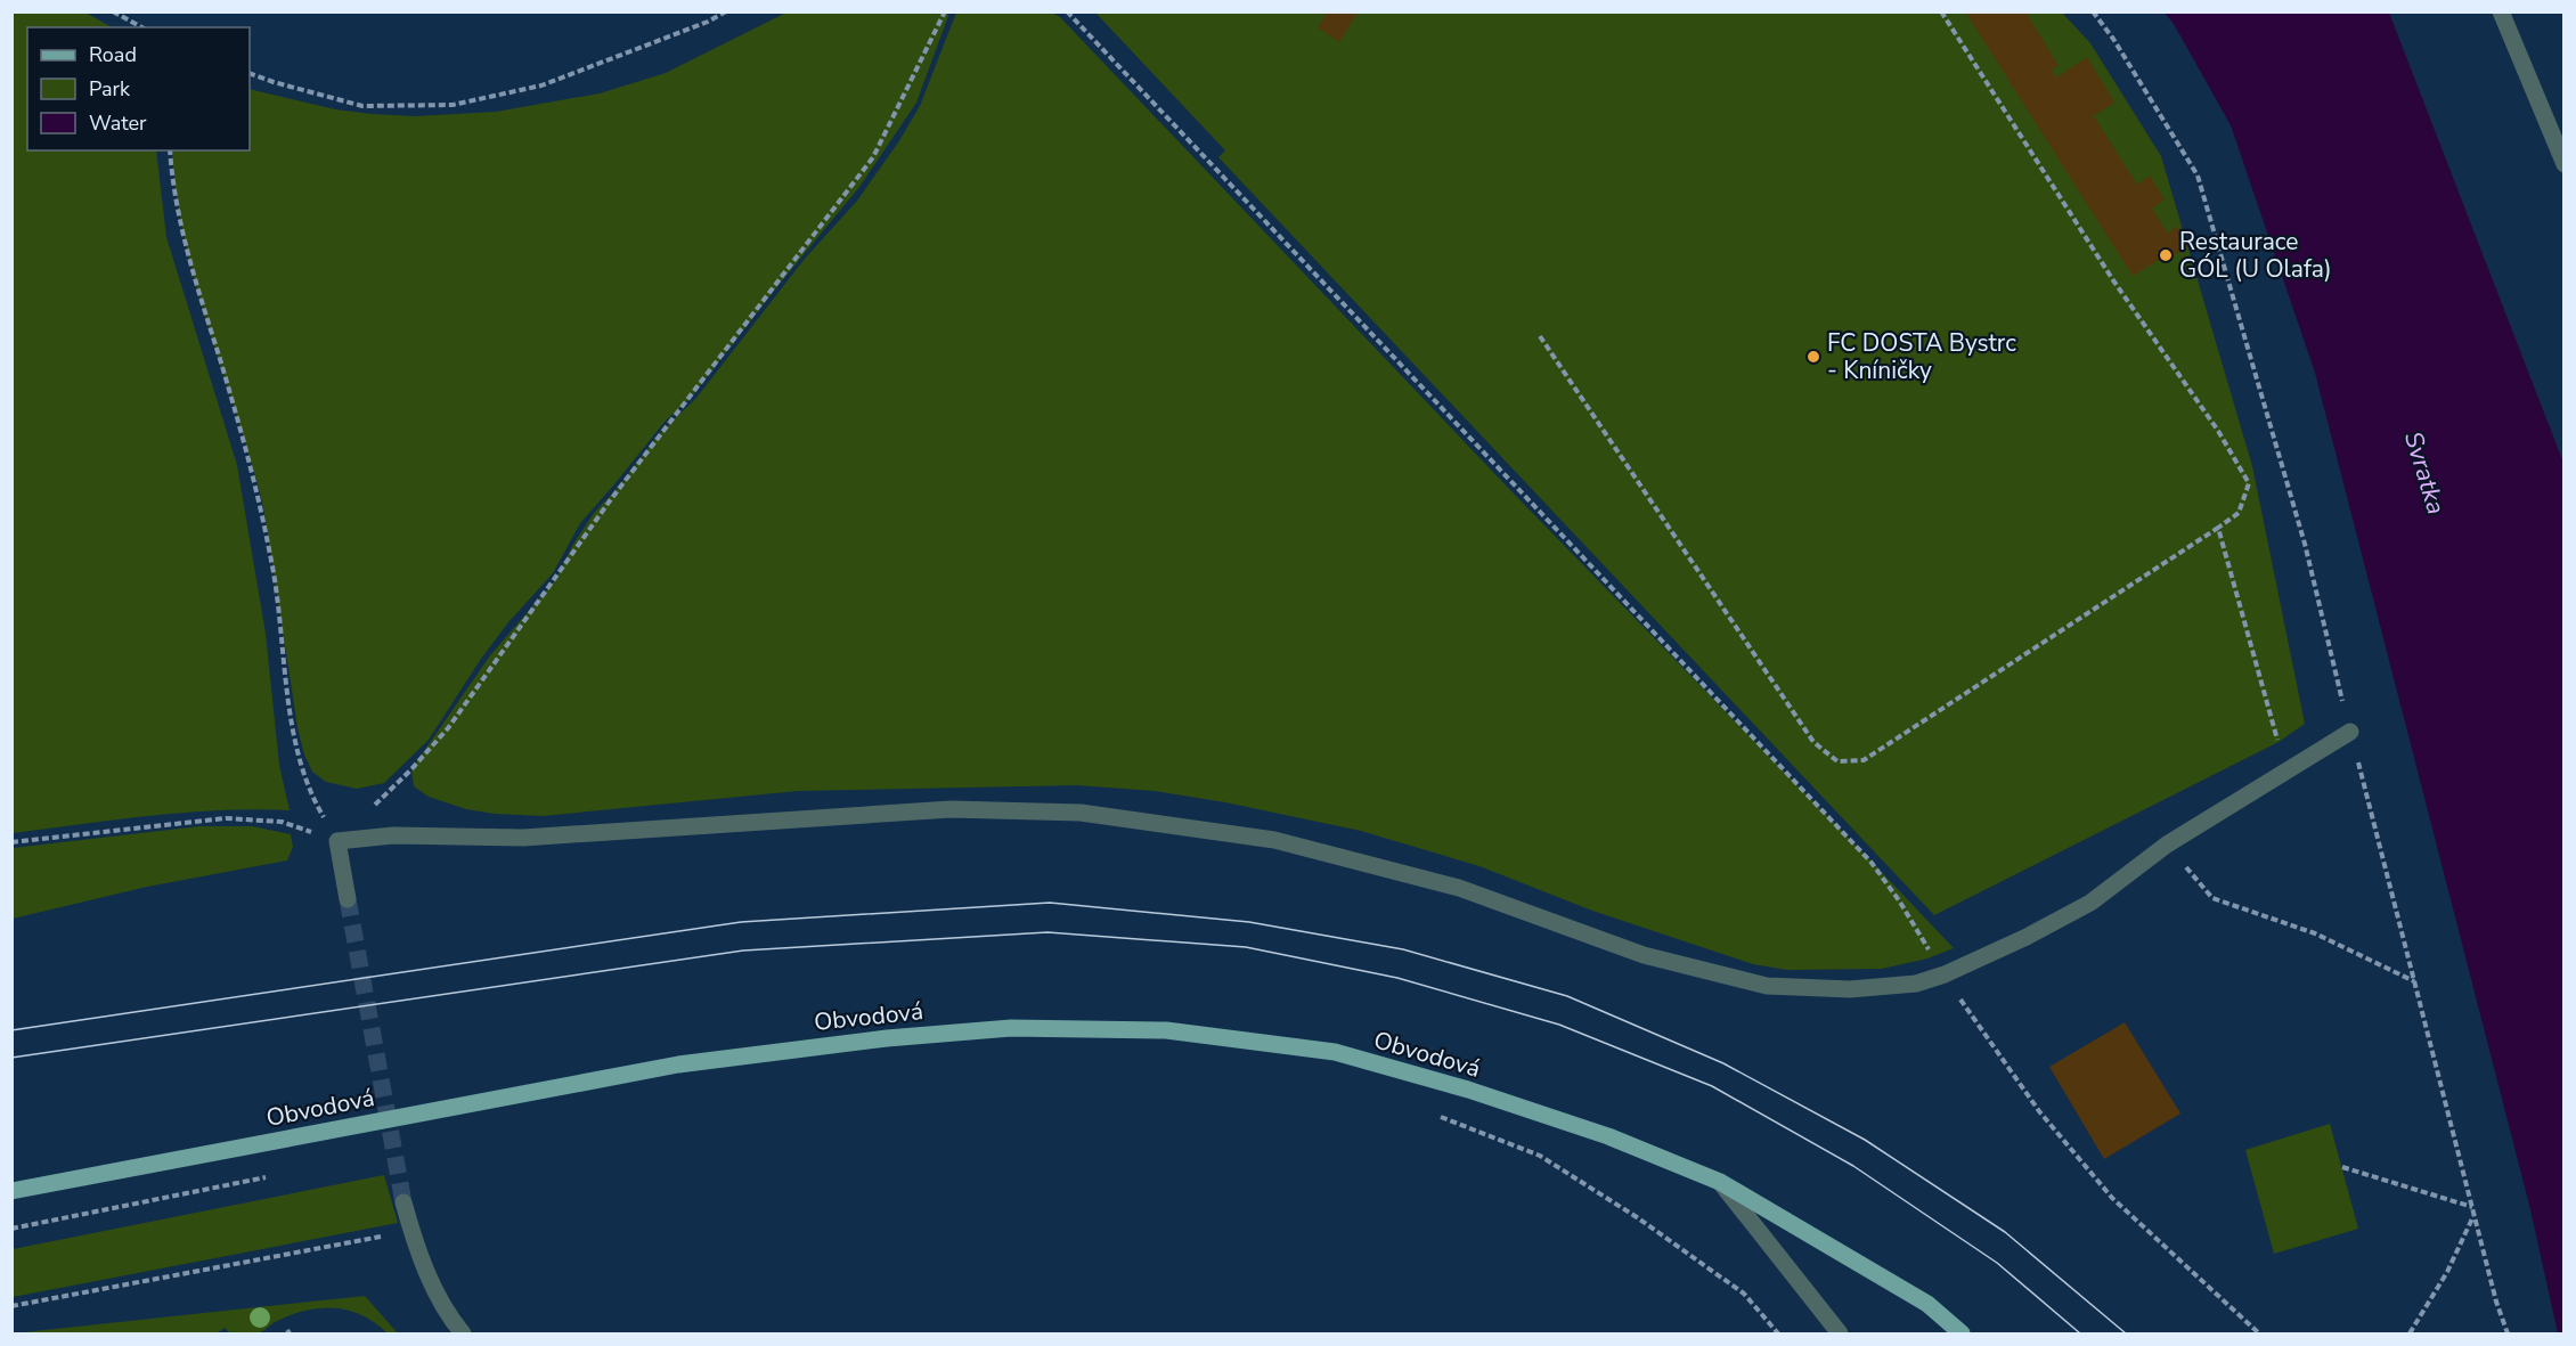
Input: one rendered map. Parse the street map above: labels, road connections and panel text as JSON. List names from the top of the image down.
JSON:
{
  "streets": {
    "main road": ["Obvodová"]
  },
  "water": ["Svratka"],
  "places": ["Restaurace GÓL (U Olafa)", "FC DOSTA Bystrc - Kníničky"],
  "legend": ["Road", "Park", "Water"]
}
